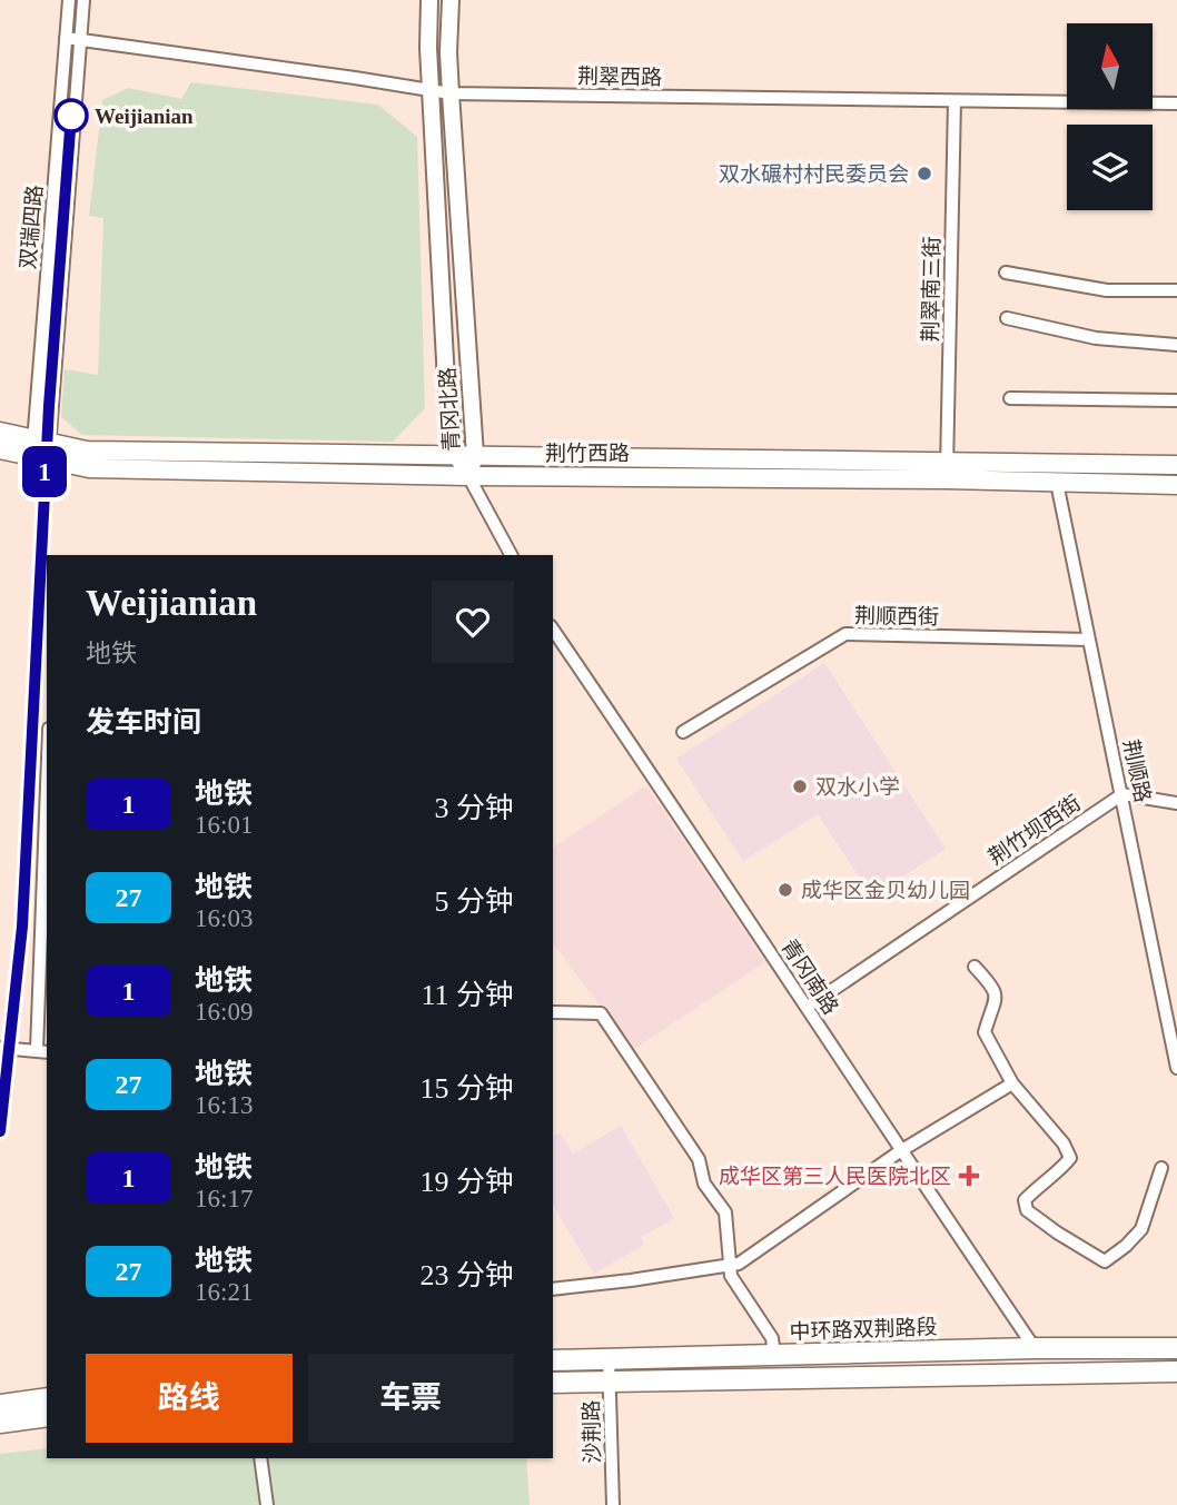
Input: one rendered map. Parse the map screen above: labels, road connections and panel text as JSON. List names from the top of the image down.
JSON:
{
  "streets": {
    "main road": ["荆竹西路", "中环路双荆路段"],
    "street": [
      "荆翠西路",
      "双瑞四路",
      "荆翠南三街",
      "青冈北路",
      "荆顺西街",
      "荆顺路",
      "荆竹坝西街",
      "青冈南路",
      "沙荆路"
    ]
  },
  "crossings": [
    ["荆翠西路", "双瑞四路"],
    ["荆翠西路", "荆翠南三街"],
    ["荆翠西路", "青冈北路"],
    ["双瑞四路", "荆竹西路"],
    ["荆翠南三街", "荆竹西路"],
    ["青冈北路", "荆竹西路"],
    ["荆竹西路", "荆顺路"],
    ["荆顺西街", "荆顺路"],
    ["荆顺路", "荆竹坝西街"],
    ["荆竹坝西街", "青冈南路"],
    ["青冈南路", "中环路双荆路段"],
    ["中环路双荆路段", "沙荆路"]
  ],
  "places": {
    "other": [
      "Weijianian",
      "双水碾村村民委员会",
      "双水小学",
      "成华区金贝幼儿园"
    ],
    "health": ["成华区第三人民医院北区"]
  },
  "lines": ["metro line 1"],
  "north": "top",
  "page": {
    "on_map": "1",
    "heading": [
      ["Weijianian", "地铁"],
      "发车时间"
    ],
    "list": [
      {
        "mark": "1",
        "name": "地铁",
        "note": "16:01",
        "value": "3 分钟"
      },
      {
        "mark": "27",
        "name": "地铁",
        "note": "16:03",
        "value": "5 分钟"
      },
      {
        "mark": "1",
        "name": "地铁",
        "note": "16:09",
        "value": "11 分钟"
      },
      {
        "mark": "27",
        "name": "地铁",
        "note": "16:13",
        "value": "15 分钟"
      },
      {
        "mark": "1",
        "name": "地铁",
        "note": "16:17",
        "value": "19 分钟"
      },
      {
        "mark": "27",
        "name": "地铁",
        "note": "16:21",
        "value": "23 分钟"
      }
    ],
    "buttons": ["路线", "车票"]
  }
}
